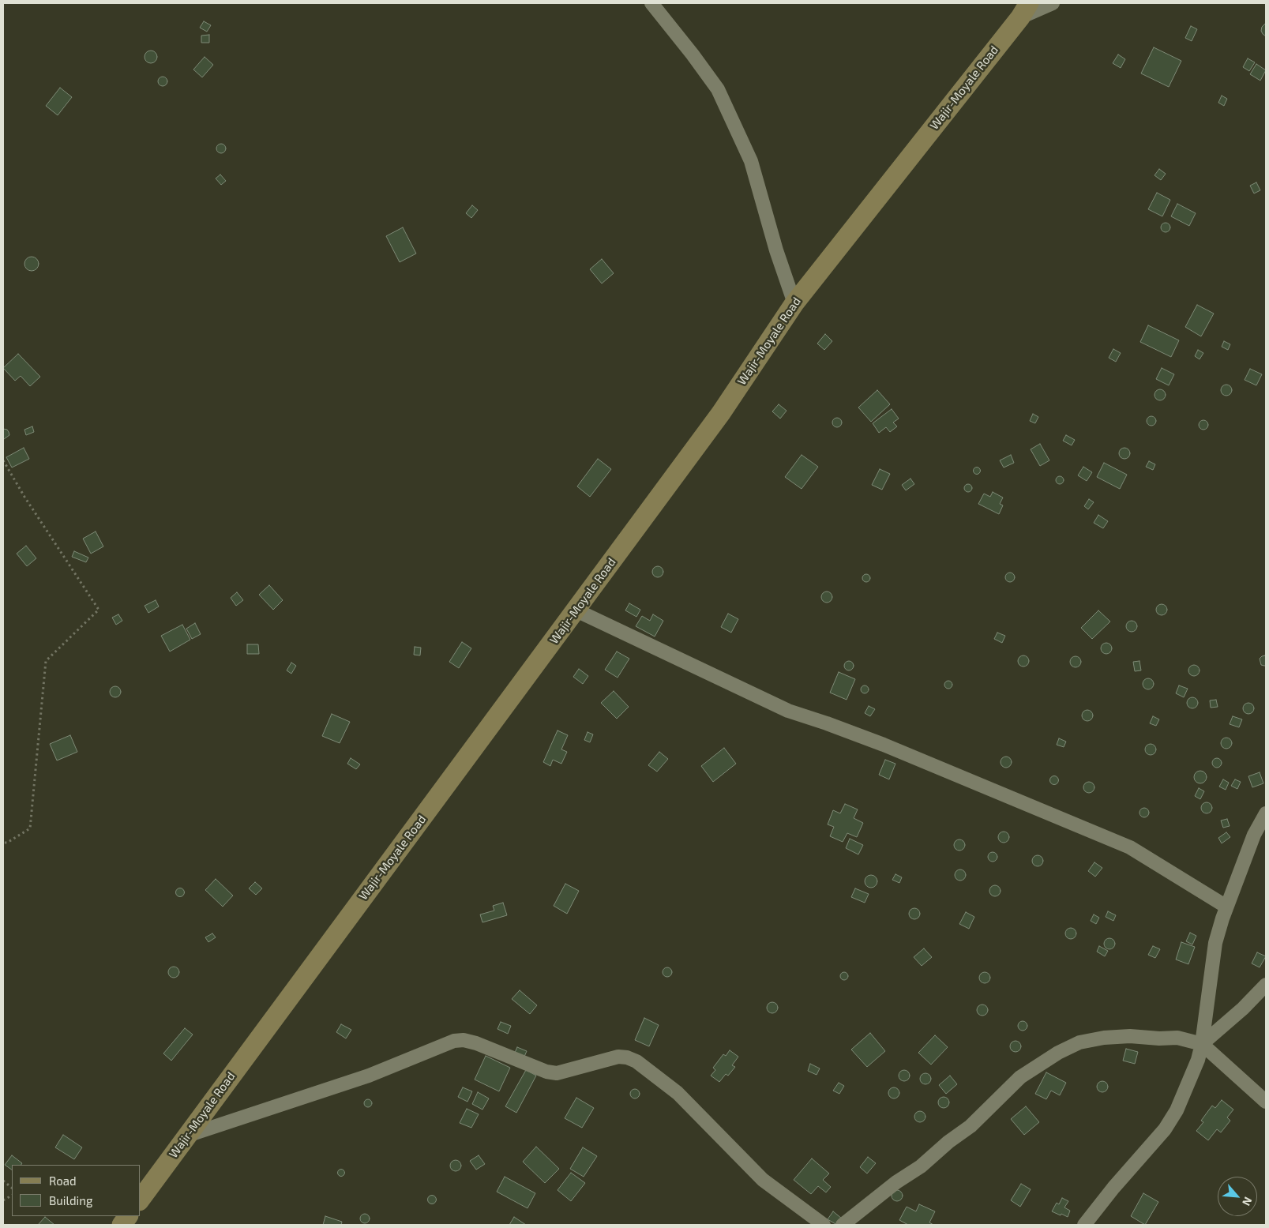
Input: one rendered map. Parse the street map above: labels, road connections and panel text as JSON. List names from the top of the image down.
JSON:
{
  "streets": {
    "main road": ["Wajir-Moyale Road"]
  },
  "legend": ["Road", "Building"],
  "north": "bottom right"
}
